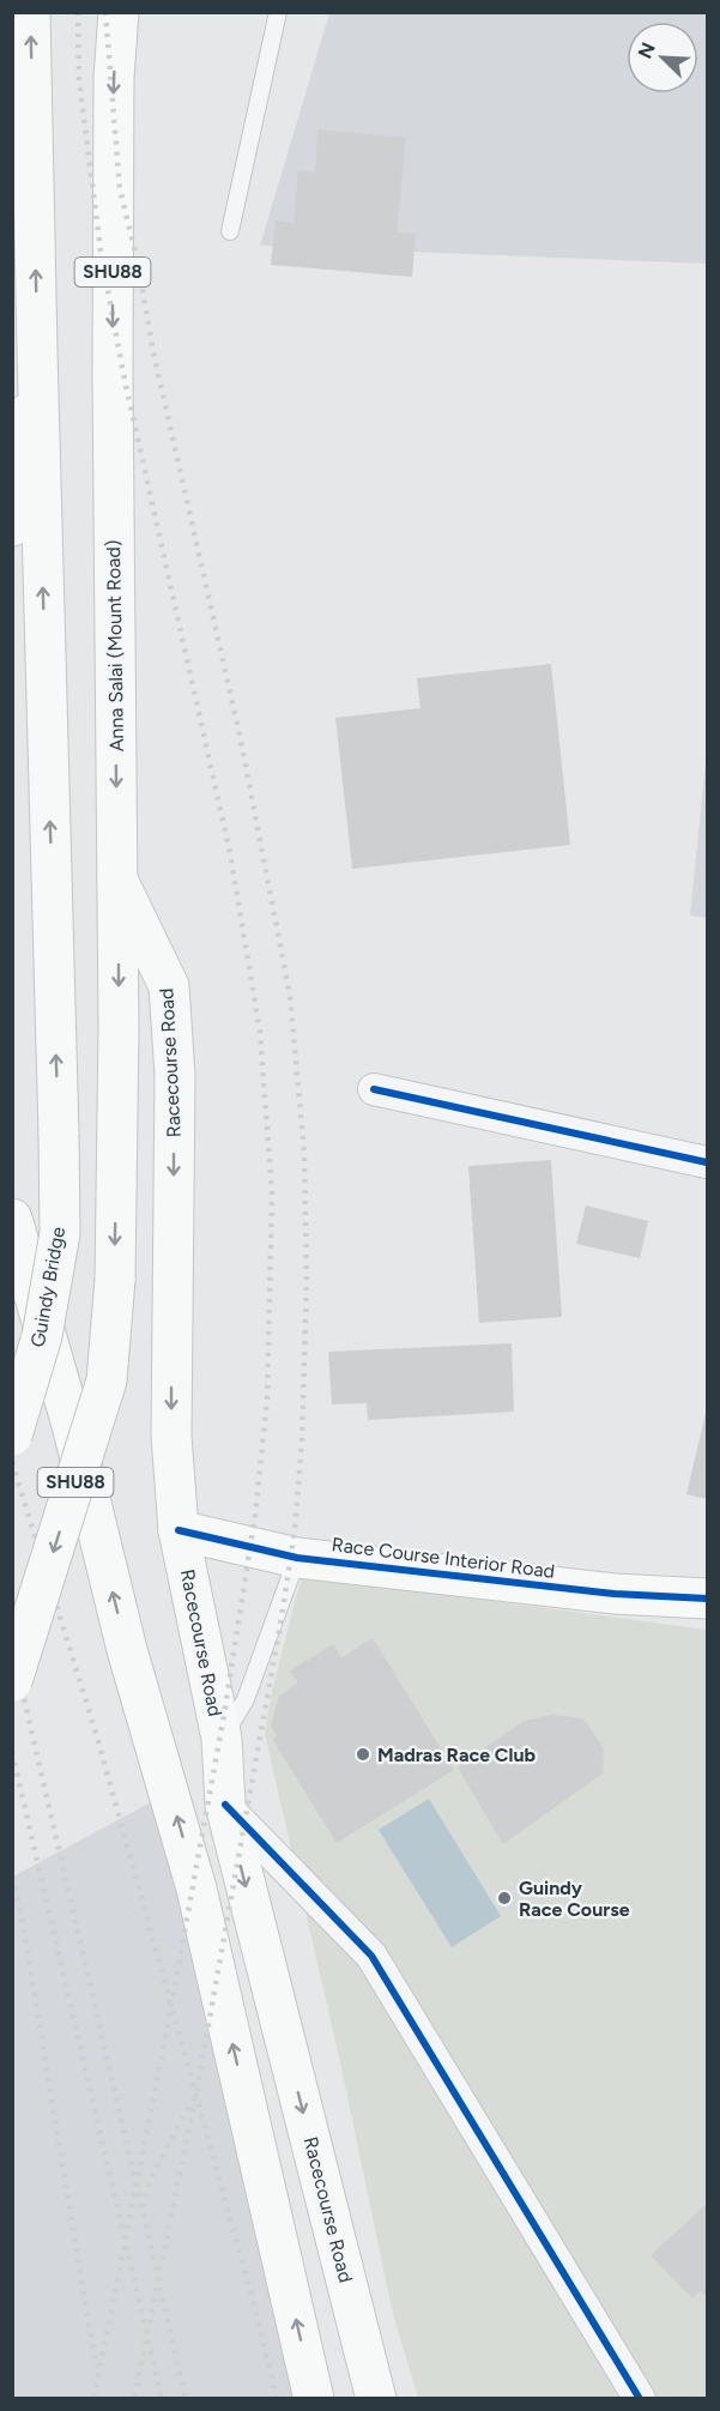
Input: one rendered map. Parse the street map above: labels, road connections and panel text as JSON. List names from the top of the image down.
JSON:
{
  "streets": {
    "main road": [
      "SHU88",
      "Anna Salai (Mount Road)",
      "Racecourse Road",
      "Guindy Bridge",
      "Race Course Interior Road"
    ]
  },
  "crossings": [
    ["Anna Salai (Mount Road)", "Racecourse Road"],
    ["Racecourse Road", "Race Course Interior Road"]
  ],
  "places": ["Madras Race Club", "Guindy Race Course"],
  "north": "top left"
}
